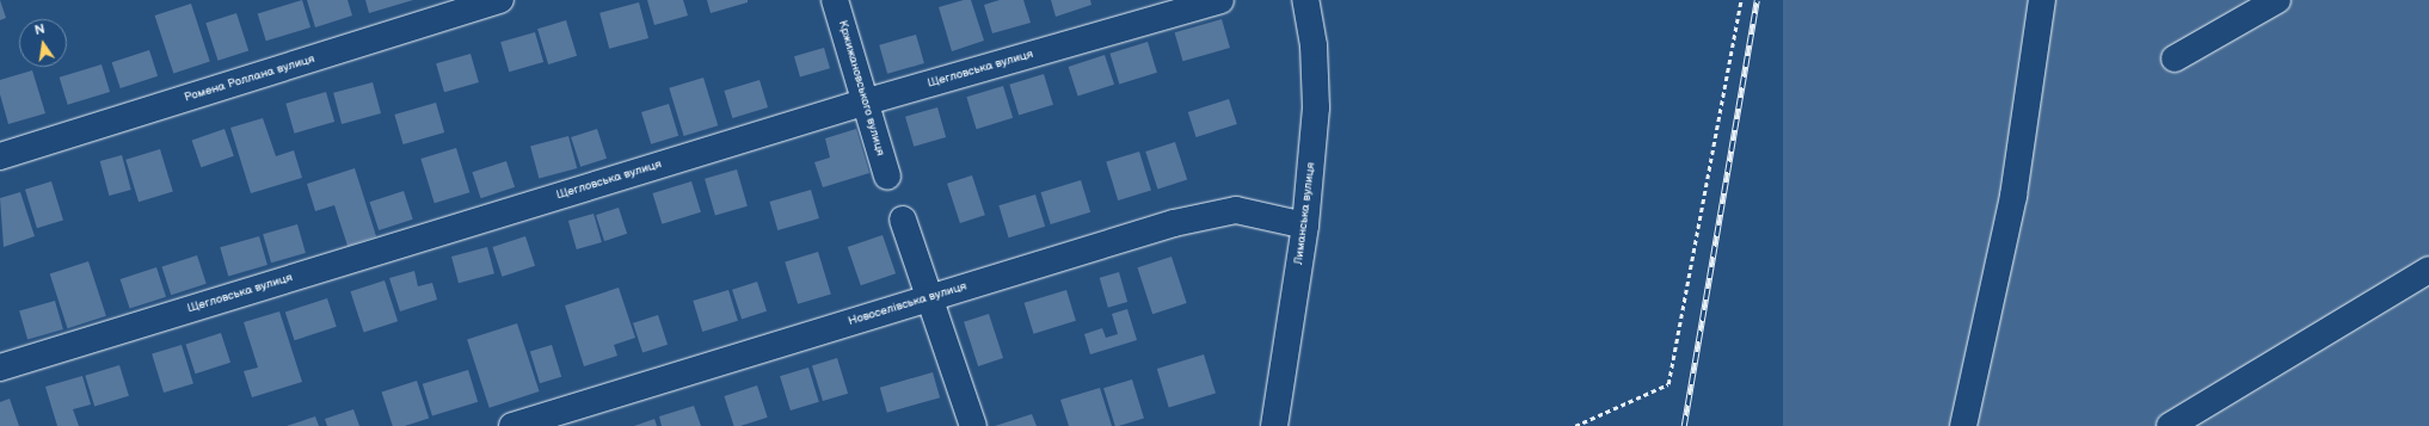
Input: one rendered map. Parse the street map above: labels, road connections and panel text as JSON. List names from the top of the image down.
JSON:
{
  "streets": {
    "street": [
      "Щегловська вулиця",
      "Ромена Роллана вулиця",
      "Кржижановського вулиця",
      "Лиманська вулиця",
      "Новоселівська вулиця"
    ]
  },
  "crossings": [
    ["Щегловська вулиця", "Кржижановського вулиця"],
    ["Лиманська вулиця", "Новоселівська вулиця"]
  ],
  "north": "top"
}
